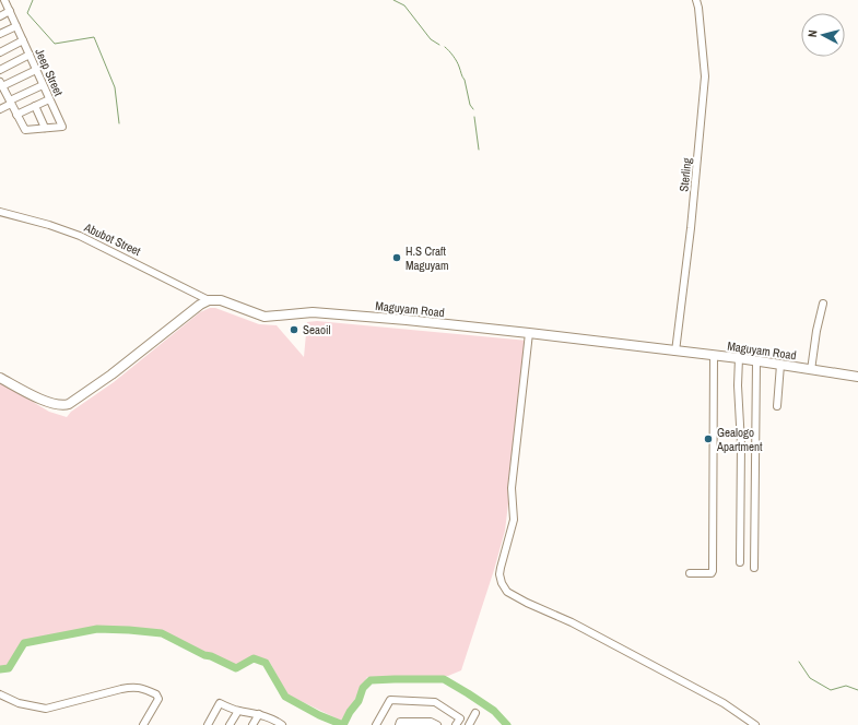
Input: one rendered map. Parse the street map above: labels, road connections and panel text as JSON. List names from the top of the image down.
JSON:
{
  "streets": {
    "main road": ["Maguyam Road"],
    "street": ["Jeep Street", "Sterling", "Abubot Street"]
  },
  "crossings": [
    ["Sterling", "Maguyam Road"],
    ["Abubot Street", "Maguyam Road"]
  ],
  "places": ["H.S Craft Maguyam", "Seaoil", "Gealogo Apartment"],
  "north": "left"
}
